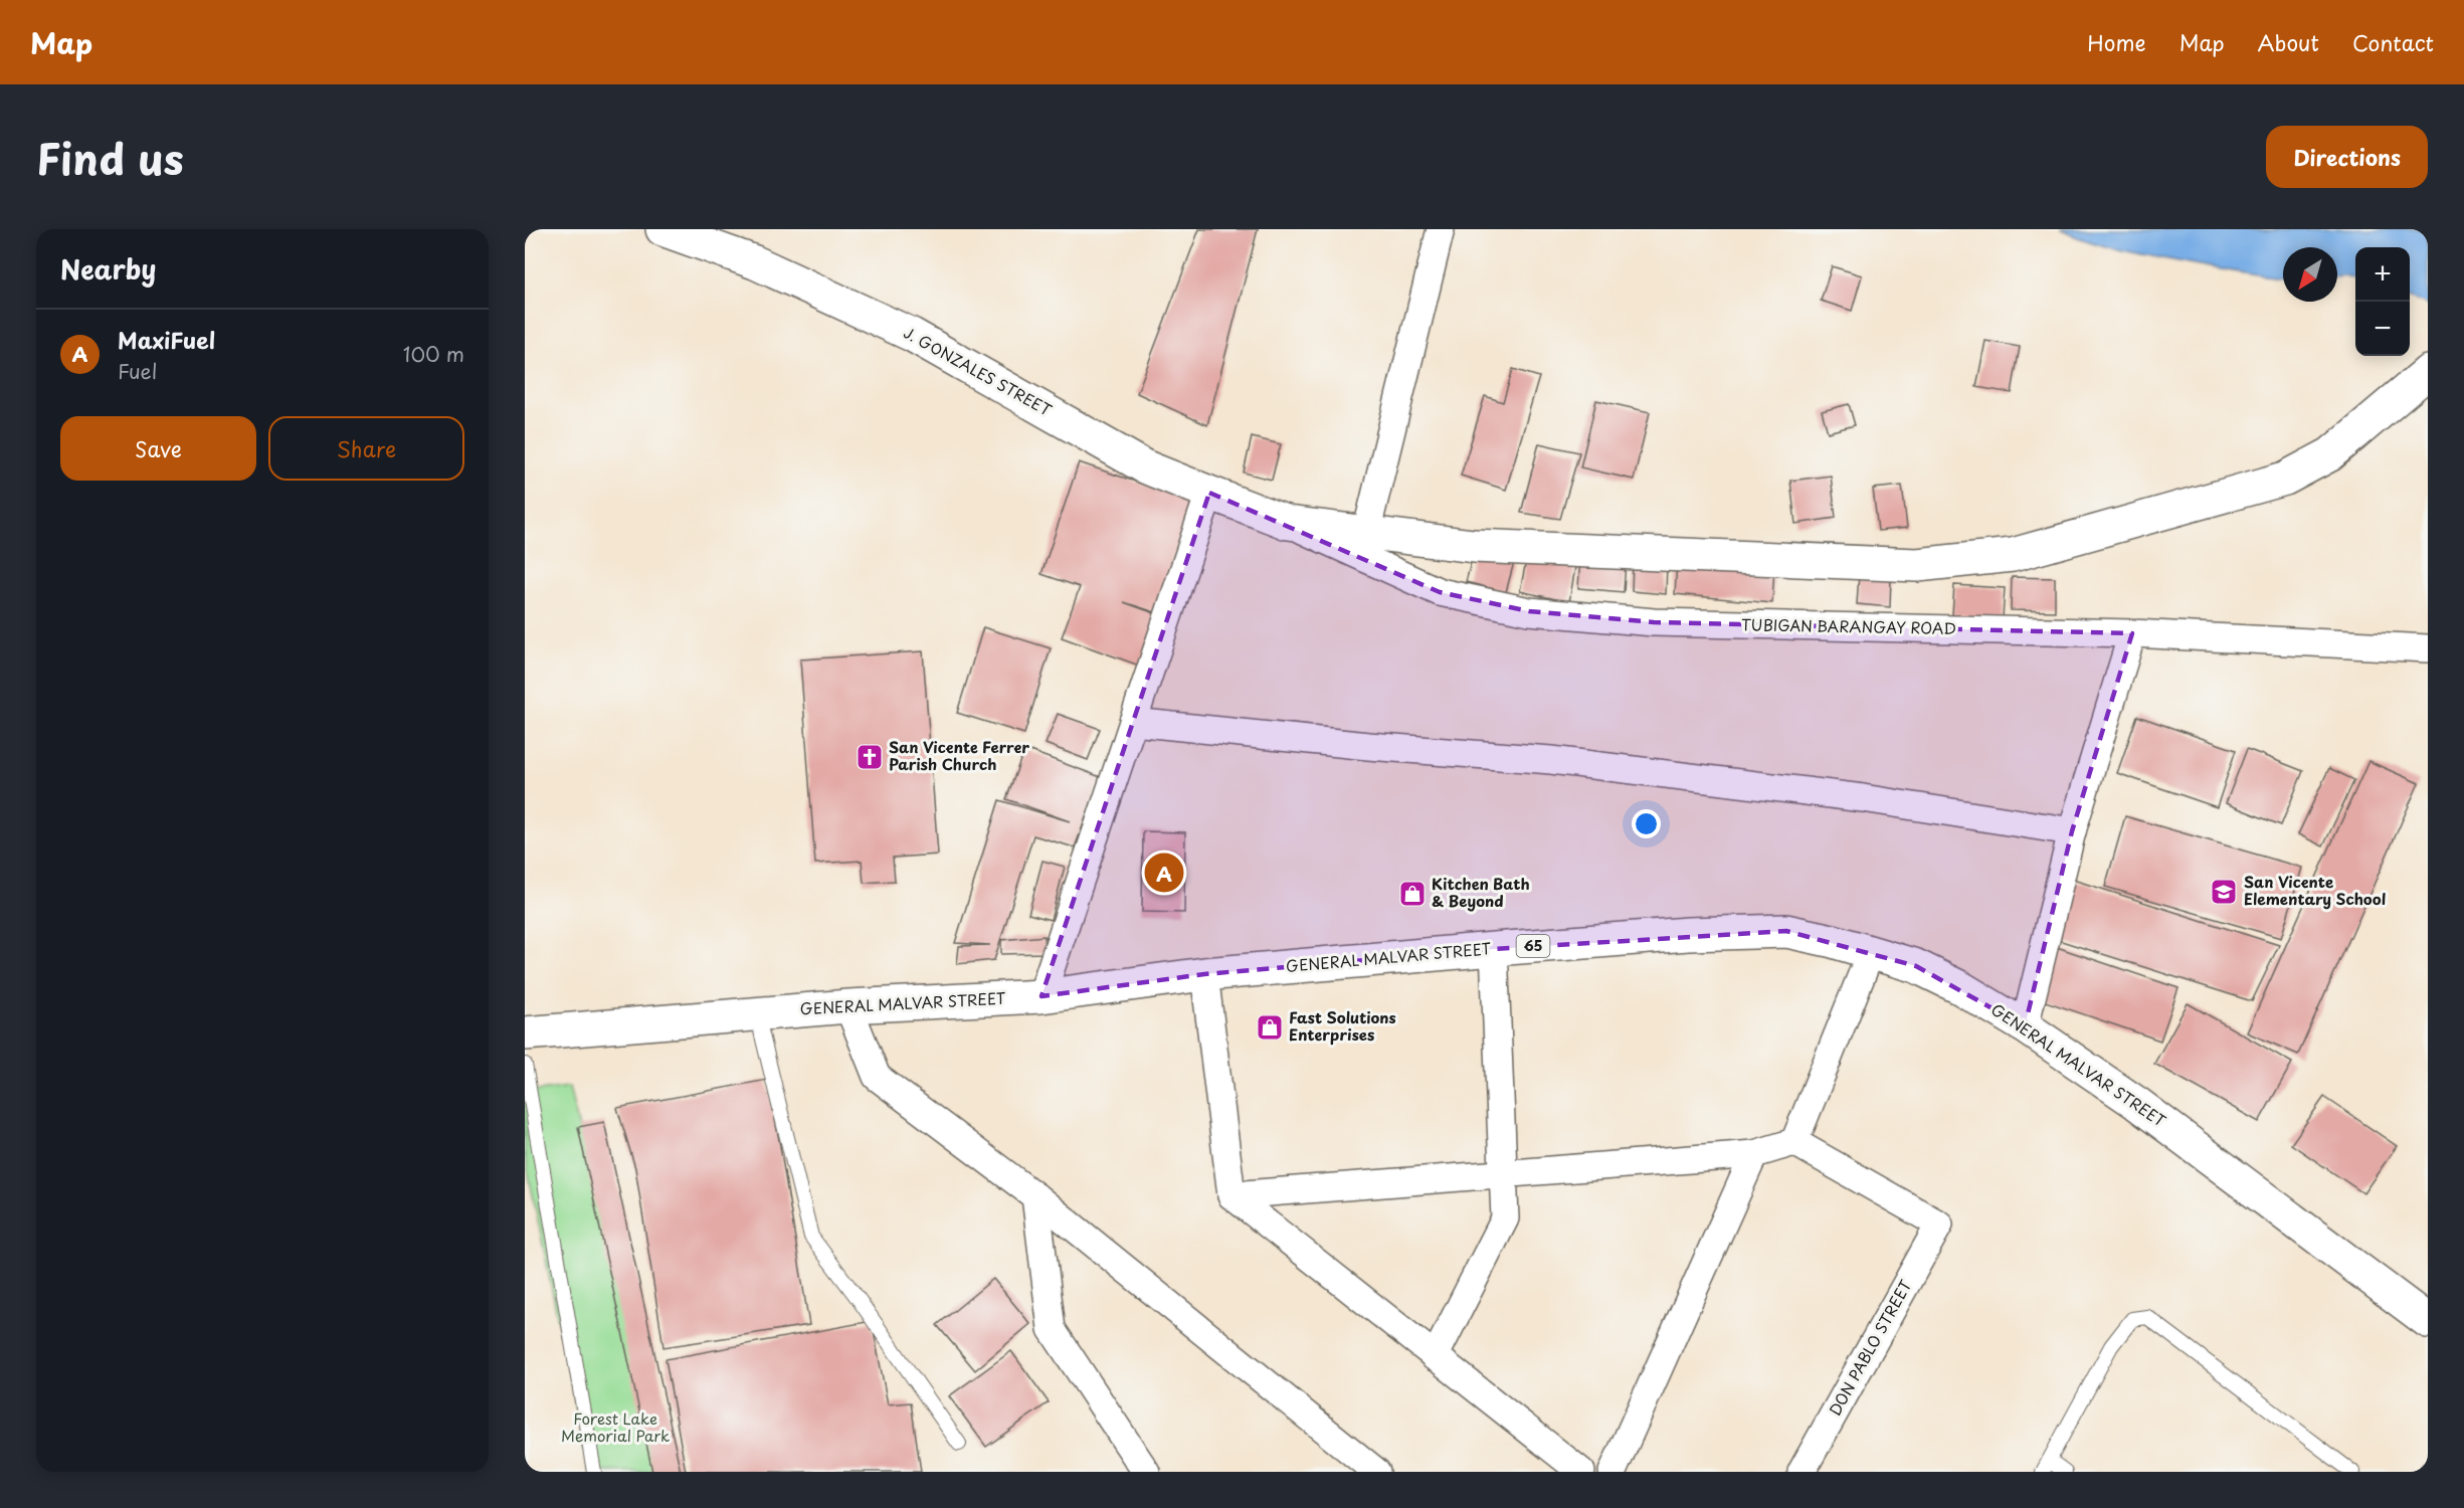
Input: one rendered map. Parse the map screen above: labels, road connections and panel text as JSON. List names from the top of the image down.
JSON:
{
  "streets": {
    "main road": ["J. GONZALES STREET", "65", "GENERAL MALVAR STREET"],
    "street": ["TUBIGAN BARANGAY ROAD", "DON PABLO STREET"]
  },
  "crossings": [
    ["J. GONZALES STREET", "TUBIGAN BARANGAY ROAD"]
  ],
  "parks": ["Forest Lake Memorial Park"],
  "places": {
    "church": ["San Vicente Ferrer Parish Church"],
    "school or university": ["San Vicente Elementary School"],
    "shop": ["Kitchen Bath & Beyond", "Fast Solutions Enterprises"]
  },
  "north": "bottom left",
  "page": {
    "header": "Map",
    "nav": [
      "Home",
      "Map",
      "About",
      "Contact"
    ],
    "title": "Find us",
    "buttons": [
      "Directions",
      ["Save", "Share"]
    ],
    "heading": "Nearby",
    "map_buttons": ["+", "−"],
    "list": [
      {
        "mark": "A",
        "name": "MaxiFuel",
        "note": "Fuel",
        "value": "100 m"
      }
    ],
    "pins": "A"
  }
}
